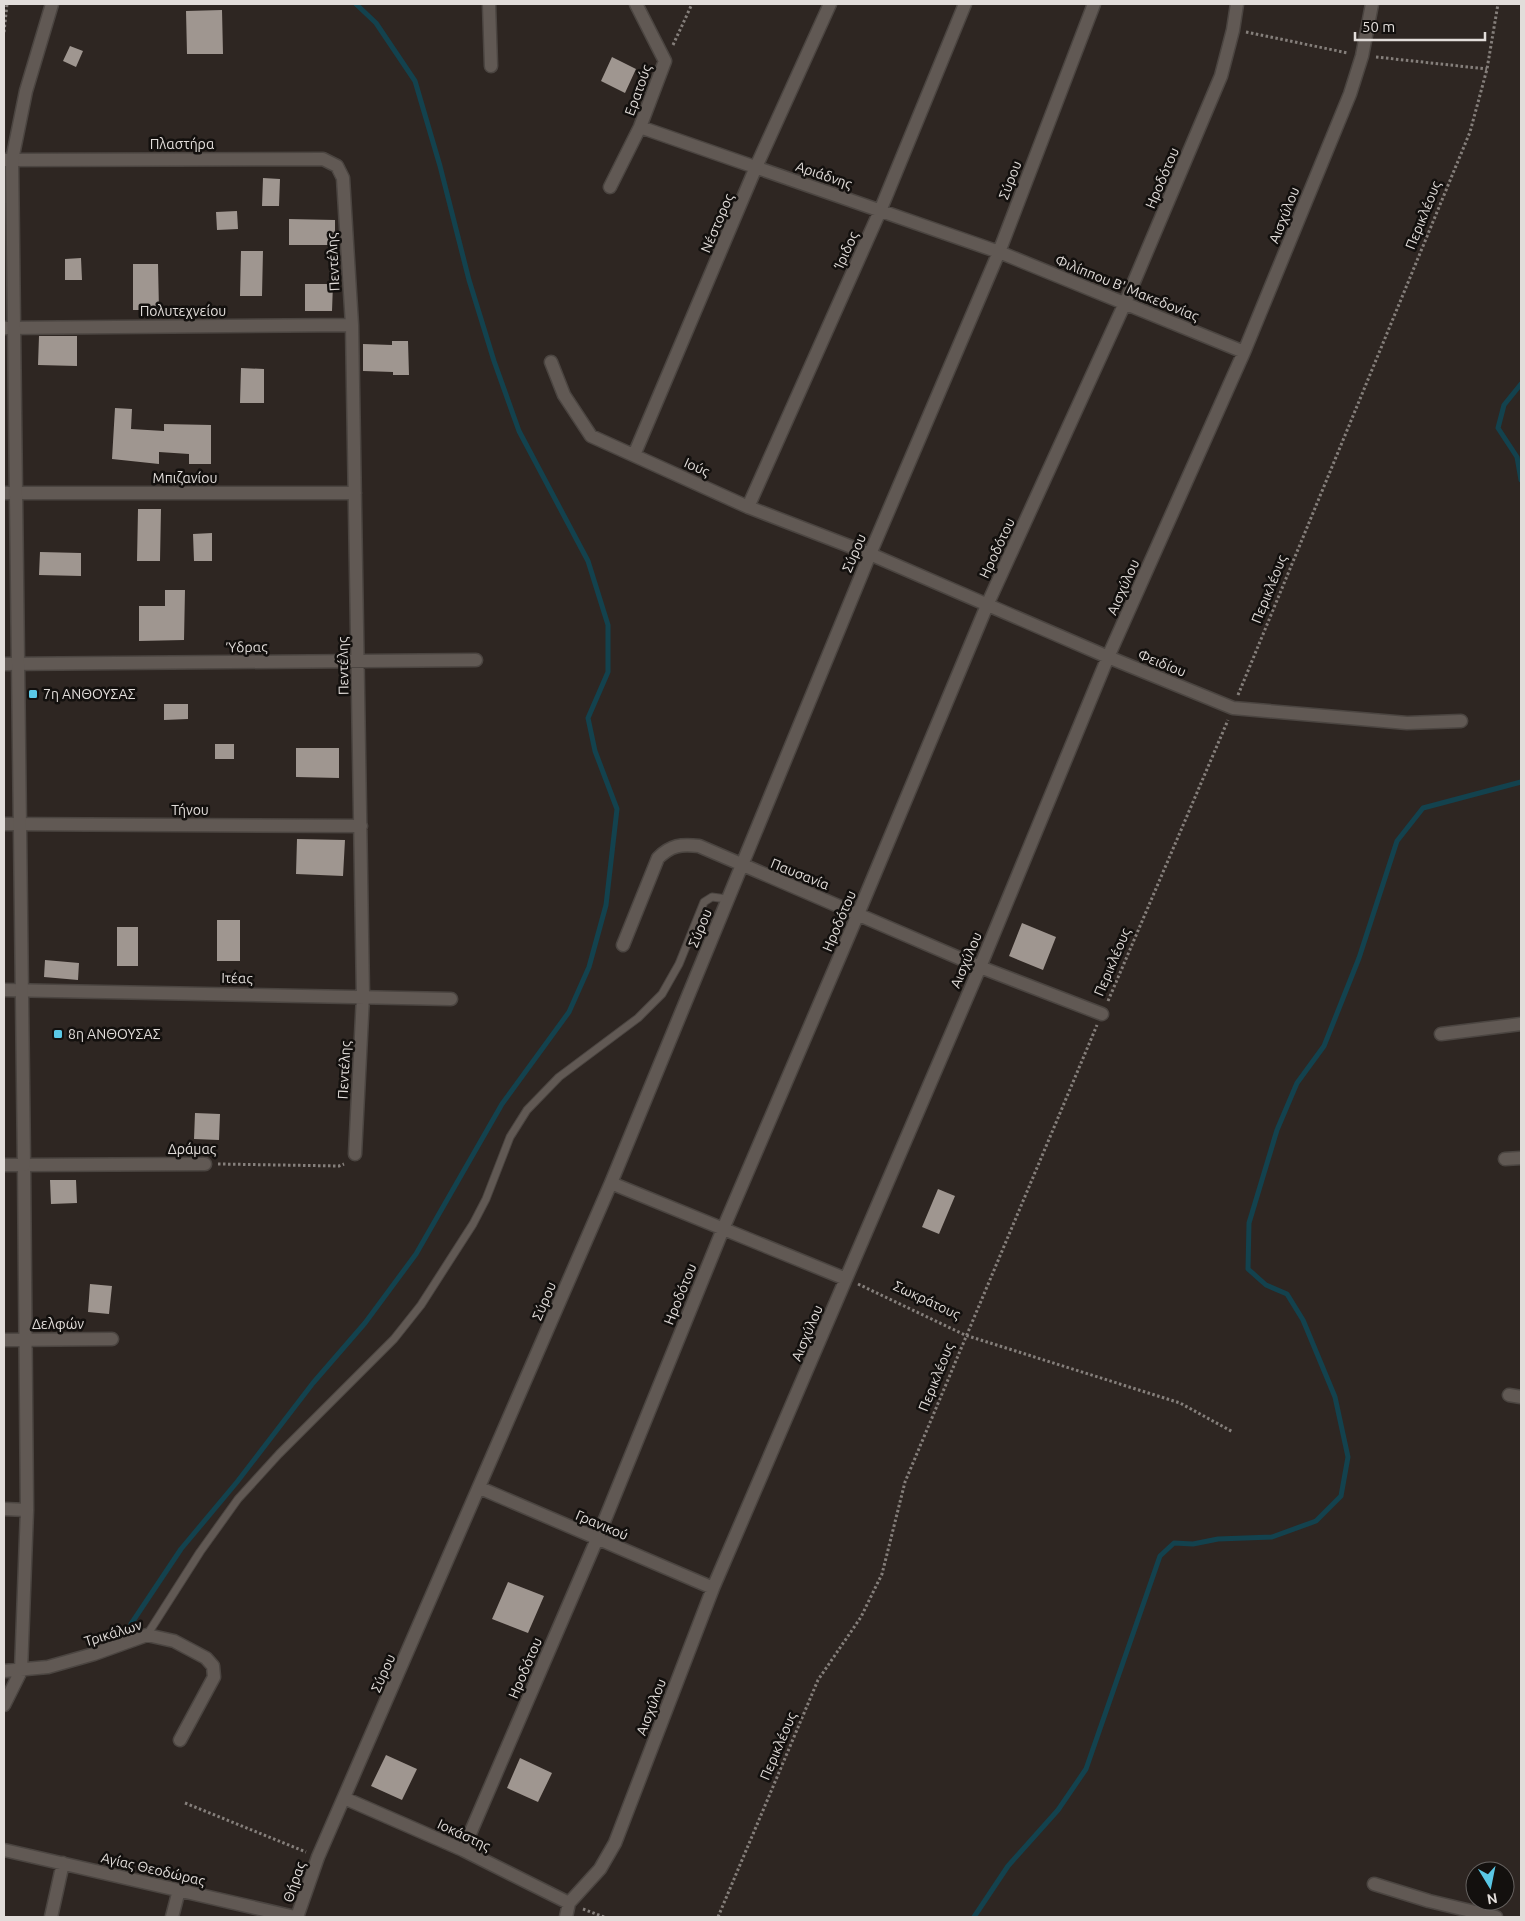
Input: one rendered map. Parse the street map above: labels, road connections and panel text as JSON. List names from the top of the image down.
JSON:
{
  "streets": {
    "street": [
      "Ερατούς",
      "Πλαστήρα",
      "Αριάδνης",
      "Ηροδότου",
      "Σύρου",
      "Αισχύλου",
      "Νέστορος",
      "Ίριδος",
      "Πεντέλης",
      "Φιλίππου Β' Μακεδονίας",
      "Πολυτεχνείου",
      "Ιούς",
      "Μπιζανίου",
      "Ύδρας",
      "Φειδίου",
      "Τήνου",
      "Παυσανία",
      "Ιτέας",
      "Δράμας",
      "Δελφών",
      "Γρανικού",
      "Τρικάλων",
      "Ιοκάστης",
      "Αγίας Θεοδώρας",
      "Θήρας"
    ],
    "path": ["Περικλέους", "Σωκράτους"]
  },
  "crossings": [
    ["Ερατούς", "Αριάδνης"],
    ["Πλαστήρα", "Πεντέλης"],
    ["Αριάδνης", "Σύρου"],
    ["Αριάδνης", "Νέστορος"],
    ["Αριάδνης", "Ίριδος"],
    ["Αριάδνης", "Φιλίππου Β' Μακεδονίας"],
    ["Ηροδότου", "Φιλίππου Β' Μακεδονίας"],
    ["Ηροδότου", "Φειδίου"],
    ["Ηροδότου", "Παυσανία"],
    ["Ηροδότου", "Γρανικού"],
    ["Ηροδότου", "Ιοκάστης"],
    ["Σύρου", "Φιλίππου Β' Μακεδονίας"],
    ["Σύρου", "Ιούς"],
    ["Σύρου", "Φειδίου"],
    ["Σύρου", "Παυσανία"],
    ["Σύρου", "Γρανικού"],
    ["Σύρου", "Ιοκάστης"],
    ["Σύρου", "Θήρας"],
    ["Αισχύλου", "Φιλίππου Β' Μακεδονίας"],
    ["Αισχύλου", "Φειδίου"],
    ["Αισχύλου", "Παυσανία"],
    ["Αισχύλου", "Σωκράτους"],
    ["Αισχύλου", "Γρανικού"],
    ["Αισχύλου", "Ιοκάστης"],
    ["Περικλέους", "Φειδίου"],
    ["Περικλέους", "Παυσανία"],
    ["Περικλέους", "Σωκράτους"],
    ["Νέστορος", "Ιούς"],
    ["Ίριδος", "Ιούς"],
    ["Πεντέλης", "Πολυτεχνείου"],
    ["Πεντέλης", "Μπιζανίου"],
    ["Πεντέλης", "Ύδρας"],
    ["Πεντέλης", "Τήνου"],
    ["Πεντέλης", "Ιτέας"],
    ["Πεντέλης", "Δράμας"],
    ["Ιούς", "Φειδίου"],
    ["Αγίας Θεοδώρας", "Θήρας"]
  ],
  "places": {
    "transit": ["7η ΑΝΘΟΥΣΑΣ", "8η ΑΝΘΟΥΣΑΣ"]
  },
  "scale_bar": "50 m",
  "north": "bottom"
}
